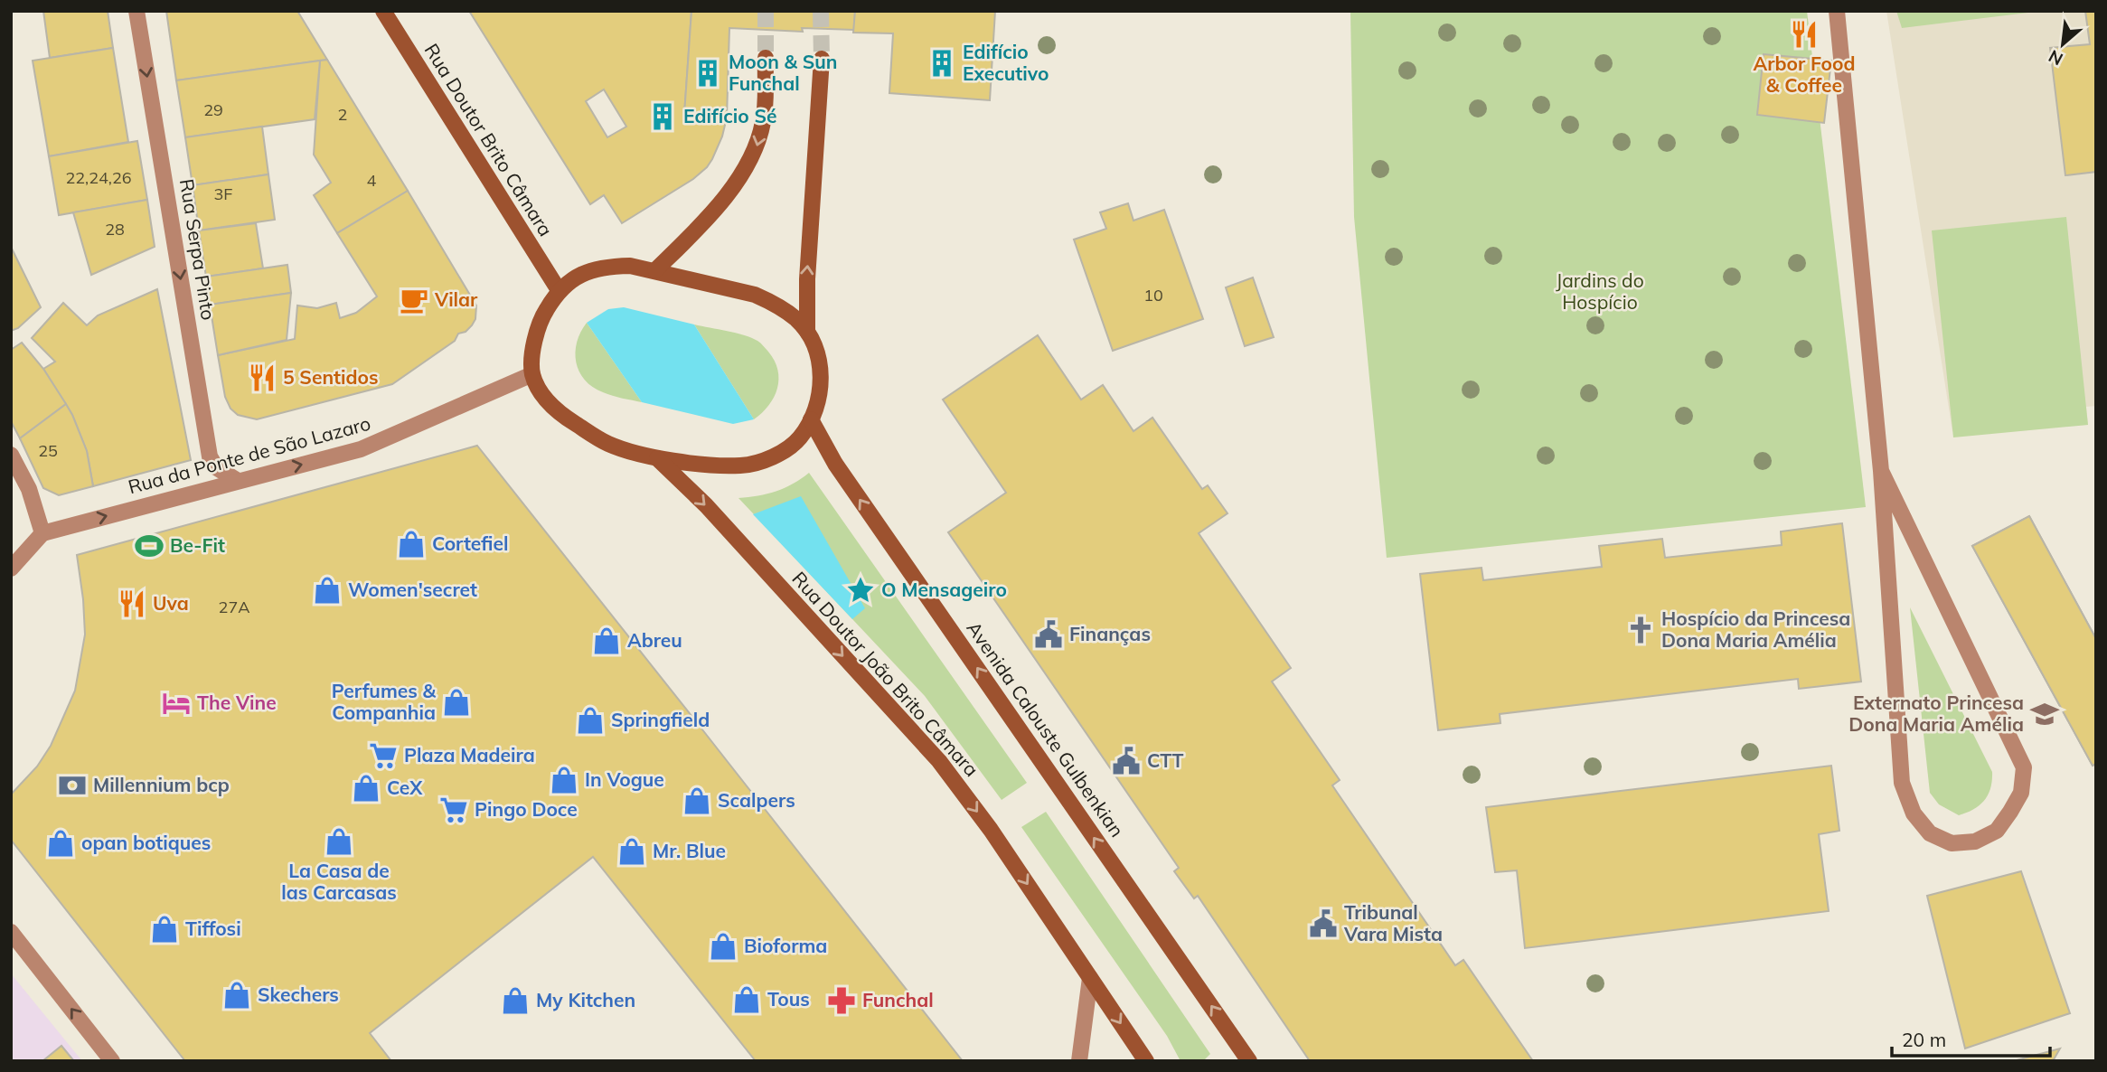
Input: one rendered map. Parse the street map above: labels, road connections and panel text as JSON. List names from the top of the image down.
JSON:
{
  "streets": {
    "main road": ["Rua Doutor Brito Câmara", "Rua Doutor João Brito Câmara", "Avenida Calouste Gulbenkian"],
    "street": ["Rua Serpa Pinto", "Rua da Ponte de São Lazaro"]
  },
  "crossings": [
    ["Rua Serpa Pinto", "Rua da Ponte de São Lazaro"]
  ],
  "one_way": [
    "Rua Serpa Pinto",
    "Rua da Ponte de São Lazaro",
    "Rua Doutor João Brito Câmara",
    "Avenida Calouste Gulbenkian"
  ],
  "parks": ["Jardins do Hospício"],
  "places": {
    "restaurant": ["Arbor Food & Coffee", "5 Sentidos", "Uva"],
    "building": ["Edifício Executivo", "Moon & Sun Funchal", "Edifício Sé"],
    "cafe": ["Vilar"],
    "shop": [
      "Cortefiel",
      "Women'secret",
      "Abreu",
      "Perfumes & Companhia",
      "Springfield",
      "In Vogue",
      "CeX",
      "Scalpers",
      "La Casa de las Carcasas",
      "opan botiques",
      "Mr. Blue",
      "Tiffosi",
      "Bioforma",
      "Skechers",
      "Tous",
      "My Kitchen"
    ],
    "sports": ["Be-Fit"],
    "place": ["O Mensageiro"],
    "church": ["Hospício da Princesa Dona Maria Amélia"],
    "public building": ["Finanças", "CTT", "Tribunal Vara Mista"],
    "hotel": ["The Vine"],
    "school or university": ["Externato Princesa Dona Maria Amélia"],
    "supermarket": ["Plaza Madeira", "Pingo Doce"],
    "bank": ["Millennium bcp"],
    "pharmacy": ["Funchal"]
  },
  "house_numbers": [
    "29",
    "2",
    "22,24,26",
    "4",
    "3F",
    "28",
    "10",
    "25",
    "27A"
  ],
  "scale_bar": "20 m",
  "north": "bottom left"
}
